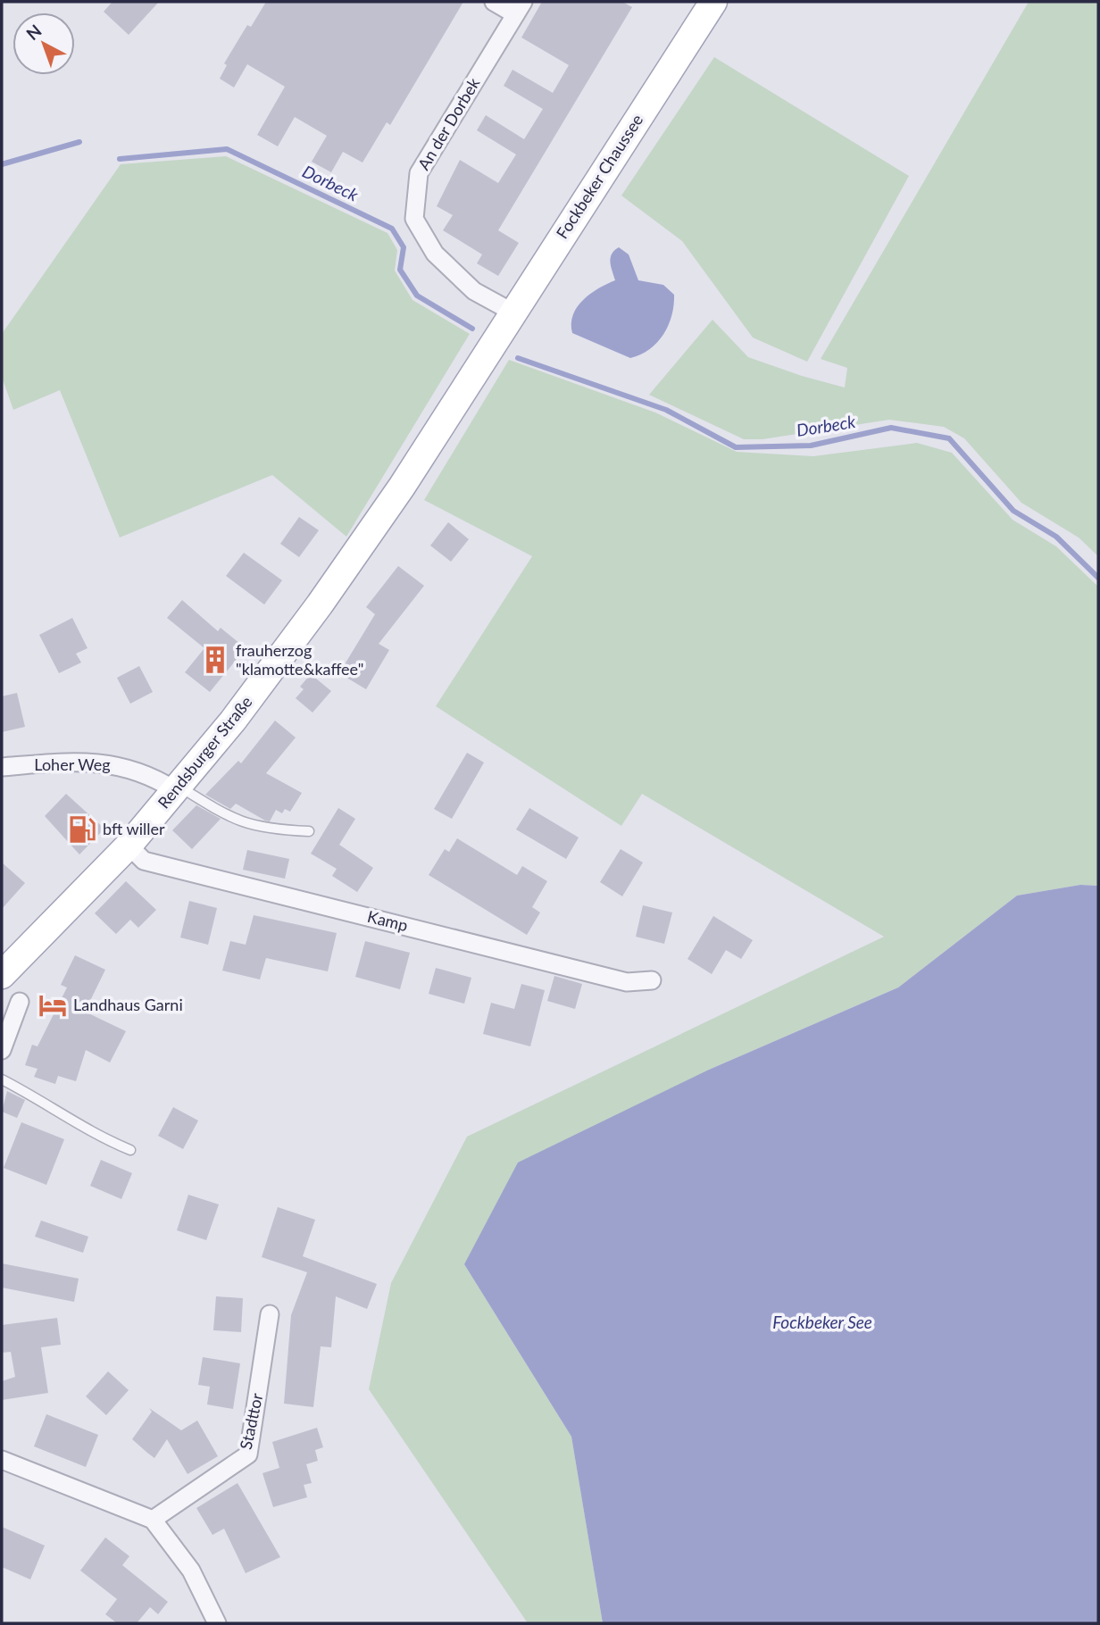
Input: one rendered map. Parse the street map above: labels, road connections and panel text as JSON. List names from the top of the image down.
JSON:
{
  "streets": {
    "main road": ["Fockbeker Chaussee", "Rendsburger Straße"],
    "street": [
      "An der Dorbek",
      "Loher Weg",
      "Kamp",
      "Stadttor"
    ]
  },
  "crossings": [
    ["An der Dorbek", "Fockbeker Chaussee"],
    ["Fockbeker Chaussee", "Rendsburger Straße"],
    ["Rendsburger Straße", "Loher Weg"],
    ["Rendsburger Straße", "Kamp"]
  ],
  "water": ["Dorbeck", "Fockbeker See"],
  "places": {
    "building": ["frauherzog \"klamotte&kaffee\""],
    "fuel station": ["bft willer"],
    "hotel": ["Landhaus Garni"]
  },
  "north": "top left"
}
